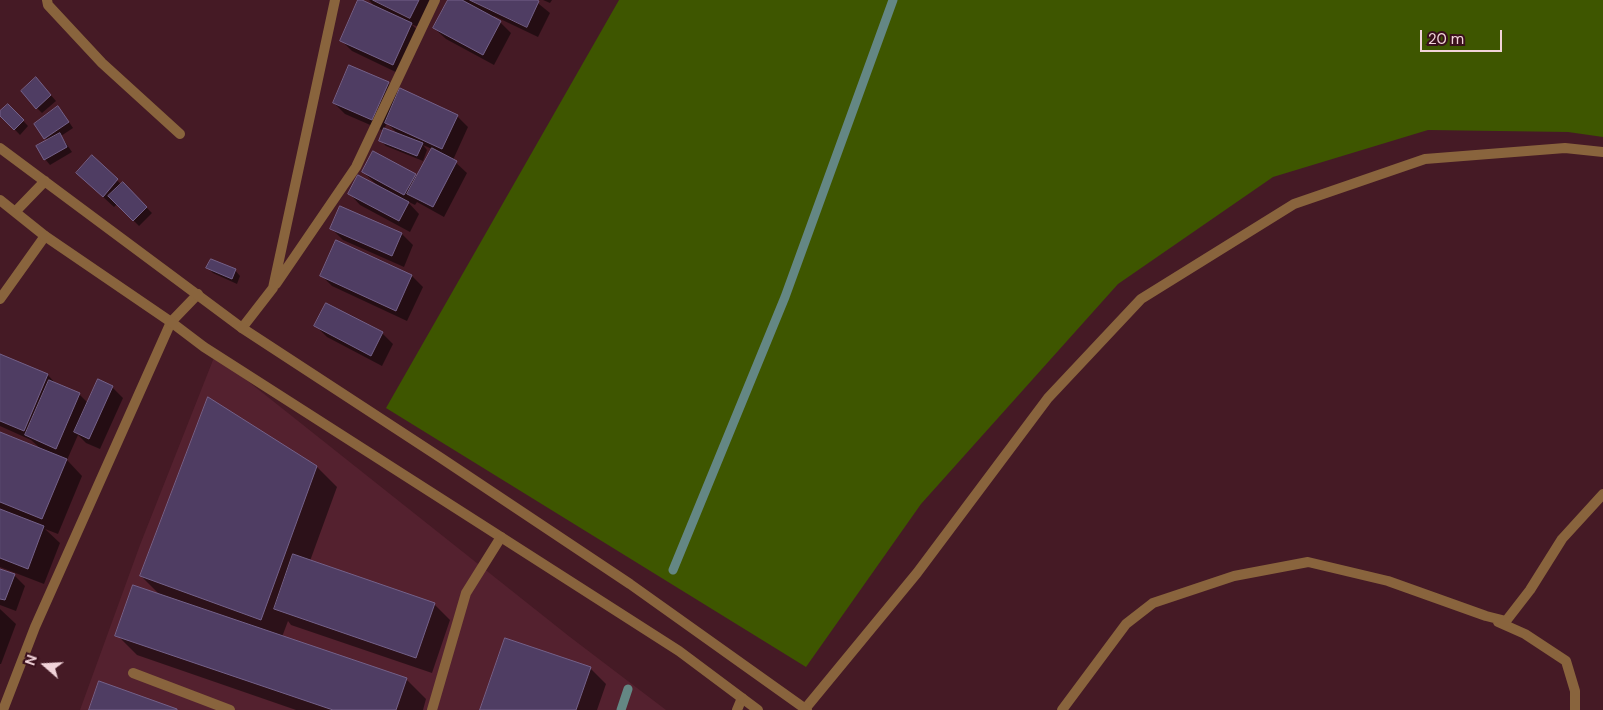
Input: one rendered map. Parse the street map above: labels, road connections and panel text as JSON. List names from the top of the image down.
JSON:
{
  "scale_bar": "20 m",
  "north": "left"
}
